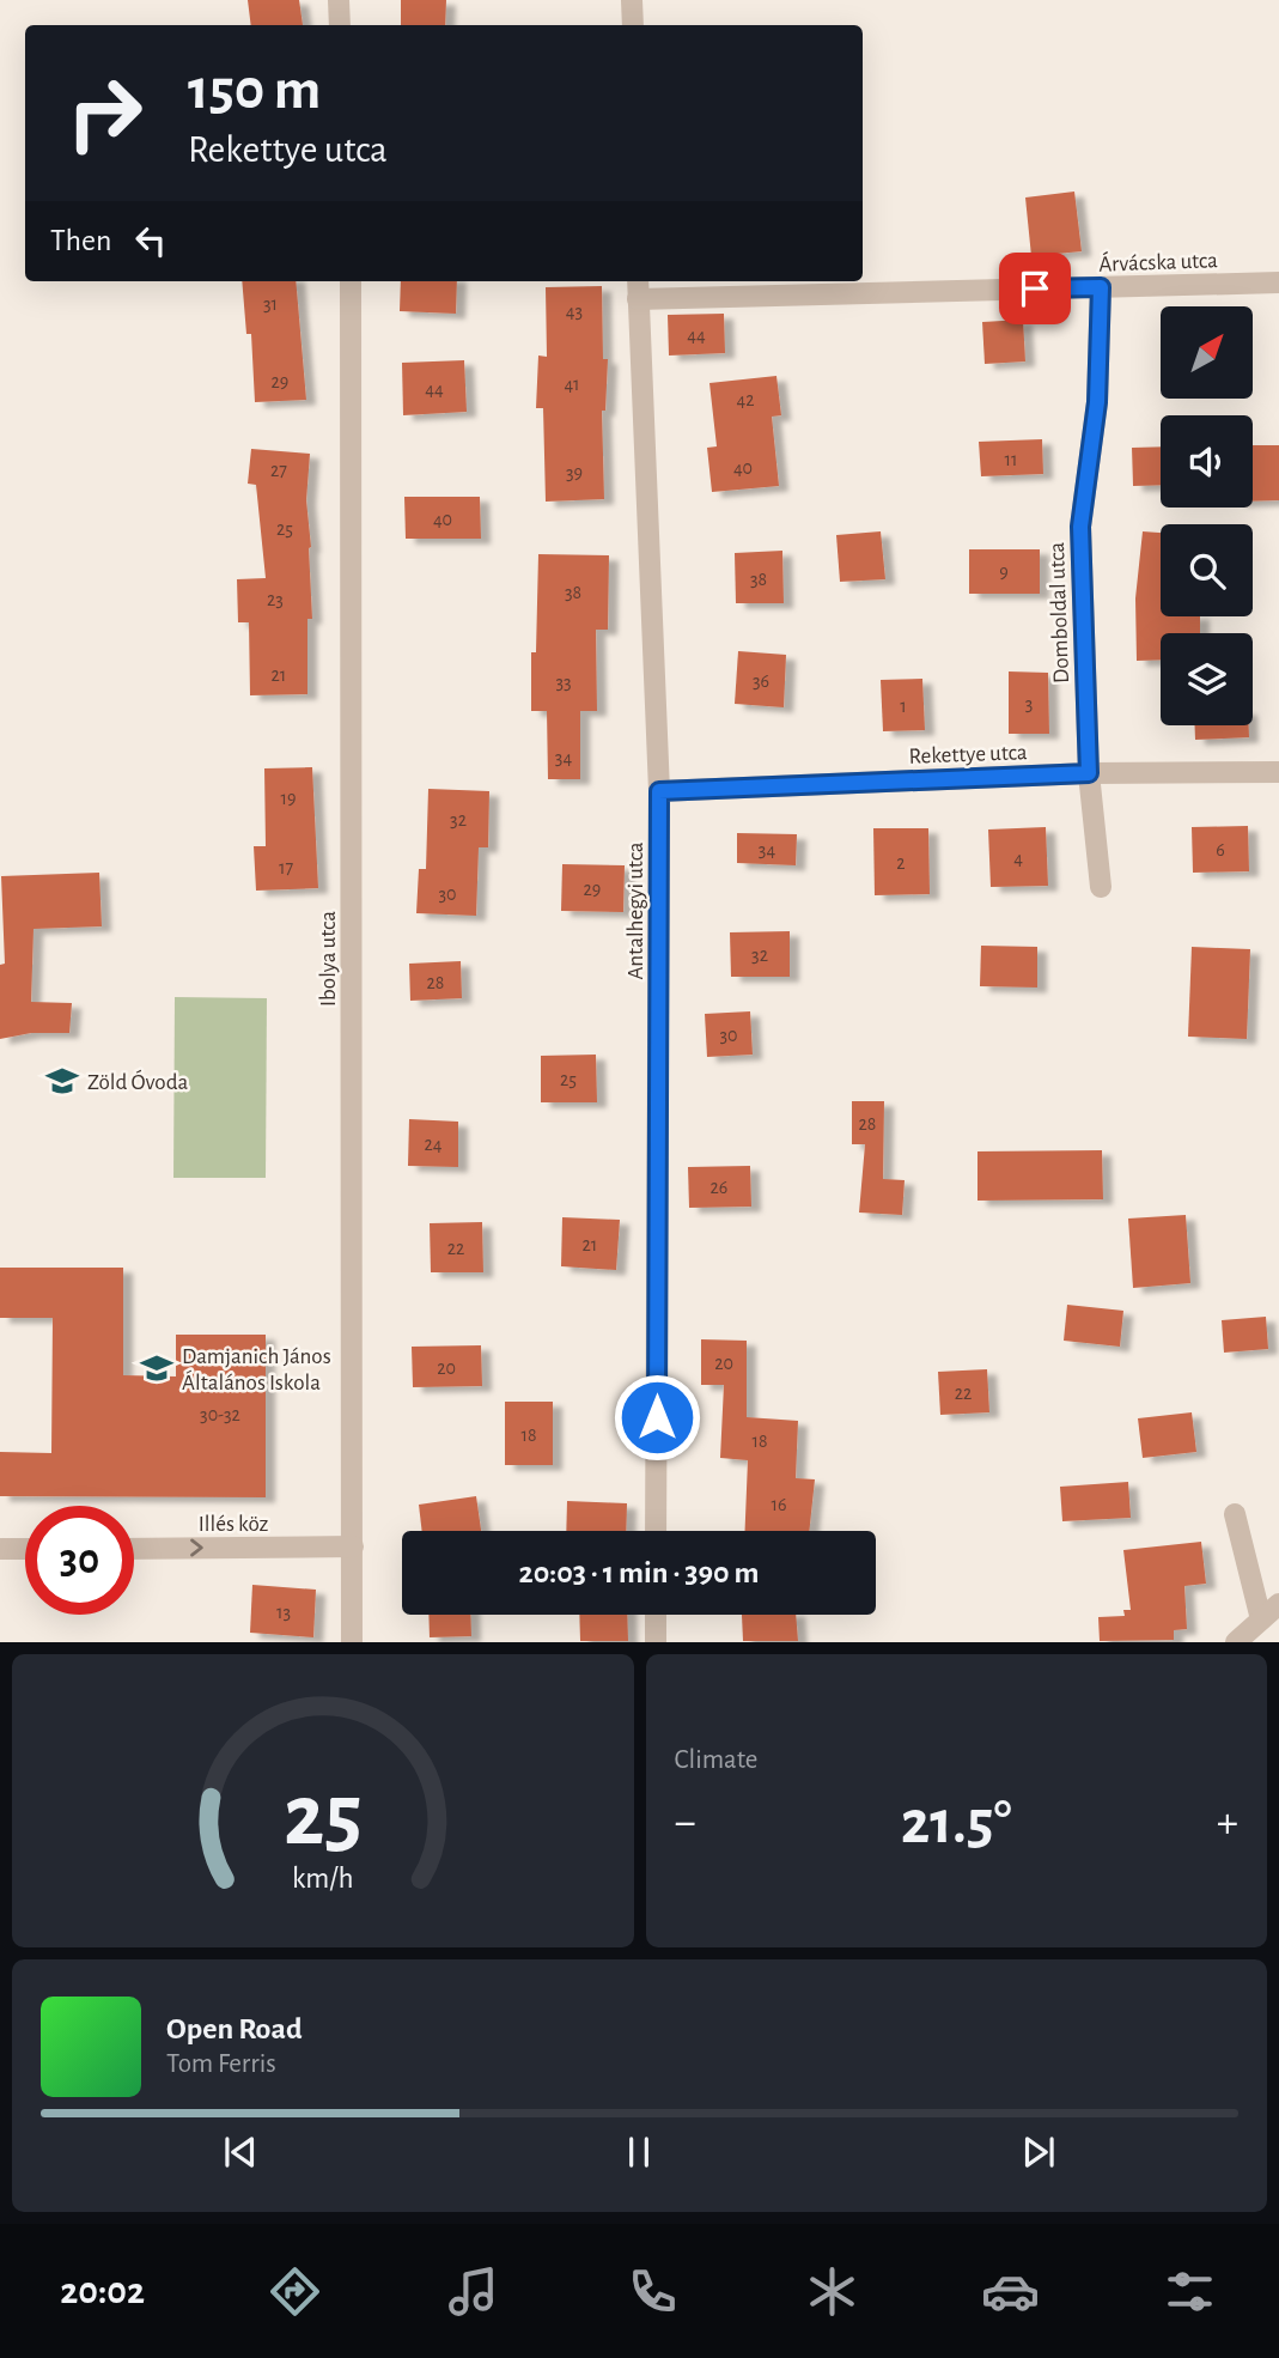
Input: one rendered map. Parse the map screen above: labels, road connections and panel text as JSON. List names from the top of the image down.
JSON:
{
  "streets": {
    "street": [
      "Árvácska utca",
      "Domboldal utca",
      "Rekettye utca",
      "Antalhegyi utca",
      "Ibolya utca",
      "Illés köz"
    ]
  },
  "crossings": [
    ["Árvácska utca", "Domboldal utca"],
    ["Árvácska utca", "Antalhegyi utca"],
    ["Domboldal utca", "Rekettye utca"],
    ["Rekettye utca", "Antalhegyi utca"],
    ["Ibolya utca", "Illés köz"]
  ],
  "one_way": ["Illés köz"],
  "places": {
    "school or university": ["Zöld Óvoda", "Damjanich János Általános Iskola"]
  },
  "house_numbers": [
    "31",
    "43",
    "44",
    "29",
    "41",
    "44",
    "42",
    "11",
    "40",
    "27",
    "39",
    "40",
    "25",
    "9",
    "38",
    "38",
    "23",
    "21",
    "36",
    "33",
    "3",
    "1",
    "34",
    "19",
    "32",
    "34",
    "6",
    "4",
    "2",
    "17",
    "29",
    "30",
    "32",
    "28",
    "30",
    "25",
    "28",
    "24",
    "26",
    "21",
    "22",
    "20",
    "20",
    "22",
    "30-32",
    "18",
    "18",
    "16",
    "13"
  ],
  "north": "top right",
  "page": {
    "turn": ["150 m", "Rekettye utca"],
    "then": "Then",
    "limit": "30",
    "trip": "20:03 · 1 min · 390 m",
    "tile": "Climate",
    "heat": ["−", "21.5°", "+"],
    "song": ["Open Road", "Tom Ferris"],
    "tabs": "20:02",
    "gauge": ["25", "km/h"]
  }
}
